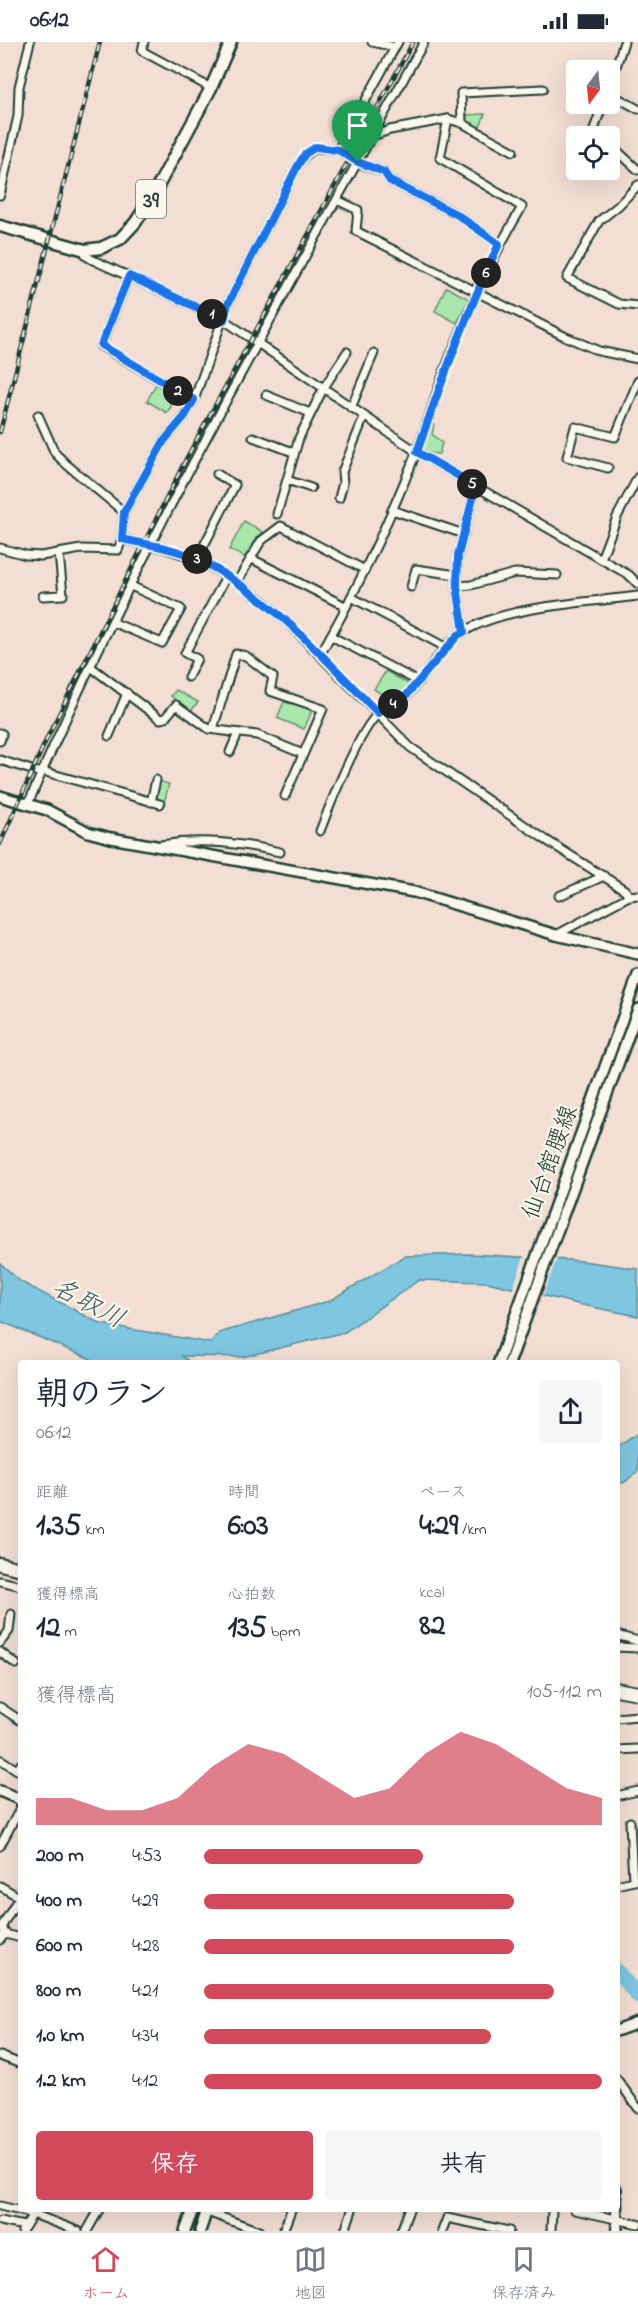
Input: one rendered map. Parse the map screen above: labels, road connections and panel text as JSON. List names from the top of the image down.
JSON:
{
  "streets": {
    "main road": ["39", "仙台館腰線"]
  },
  "water": ["名取川"],
  "north": "bottom",
  "page": {
    "status": "06:12",
    "pins": [
      "6",
      "1",
      "2",
      "5",
      "3",
      "4"
    ],
    "heading": ["朝のラン", "06:12"],
    "stats": [
      ["距離", "1.35 km"],
      ["時間", "6:03"],
      ["ペース", "4:29 /km"],
      ["獲得標高", "12 m"],
      ["心拍数", "135 bpm"],
      ["kcal", "82"]
    ],
    "chart": ["獲得標高", "105–112 m"],
    "list": [
      {
        "name": "200 m",
        "note": "4:53"
      },
      {
        "name": "400 m",
        "note": "4:29"
      },
      {
        "name": "600 m",
        "note": "4:28"
      },
      {
        "name": "800 m",
        "note": "4:21"
      },
      {
        "name": "1.0 km",
        "note": "4:34"
      },
      {
        "name": "1.2 km",
        "note": "4:12"
      }
    ],
    "buttons": ["保存", "共有"],
    "tabs": ["ホーム", "地図", "保存済み"]
  }
}
